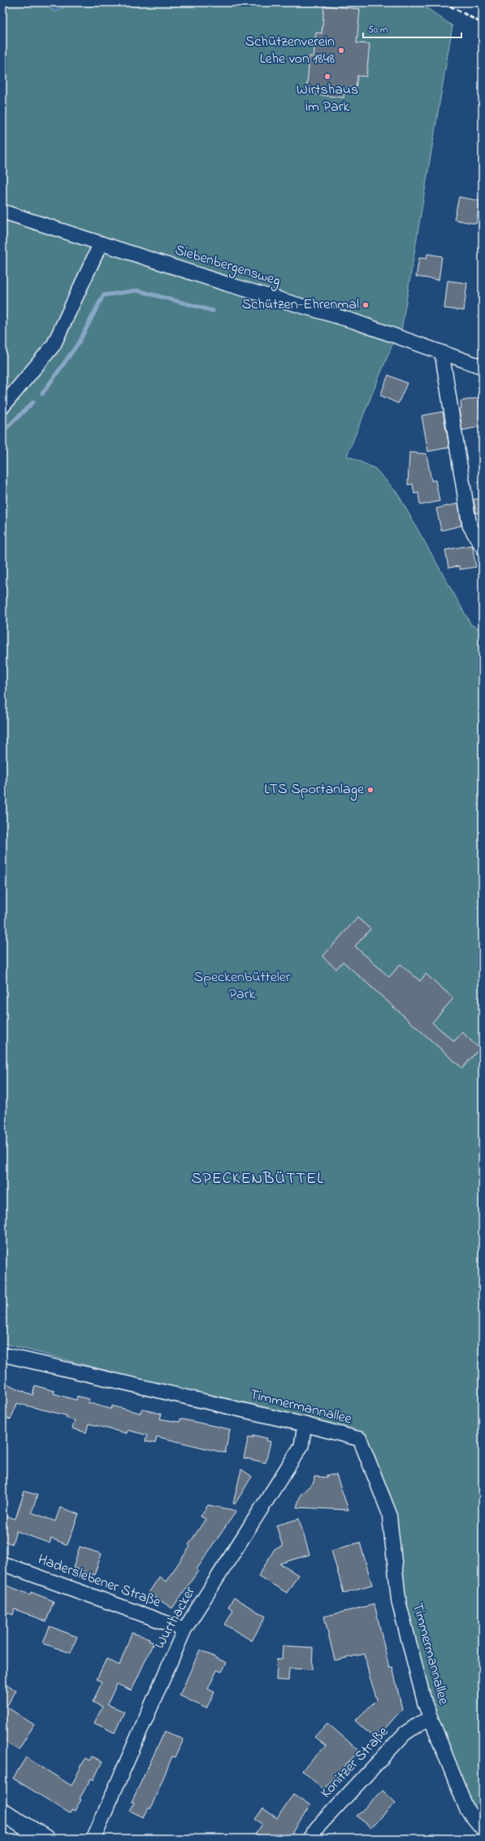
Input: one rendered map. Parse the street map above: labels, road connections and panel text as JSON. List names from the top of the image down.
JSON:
{
  "streets": {
    "street": [
      "Siebenbergensweg",
      "Timmermannallee",
      "Haderslebener Straße",
      "Wurthacker",
      "Konitzer Straße"
    ]
  },
  "crossings": [
    ["Timmermannallee", "Wurthacker"],
    ["Timmermannallee", "Konitzer Straße"],
    ["Haderslebener Straße", "Wurthacker"]
  ],
  "districts": ["SPECKENBÜTTEL"],
  "parks": ["Speckenbütteler Park"],
  "places": [
    "Schützenverein Lehe von 1848",
    "Wirtshaus im Park",
    "Schützen-Ehrenmal",
    "LTS Sportanlage"
  ],
  "scale_bar": "50 m"
}
